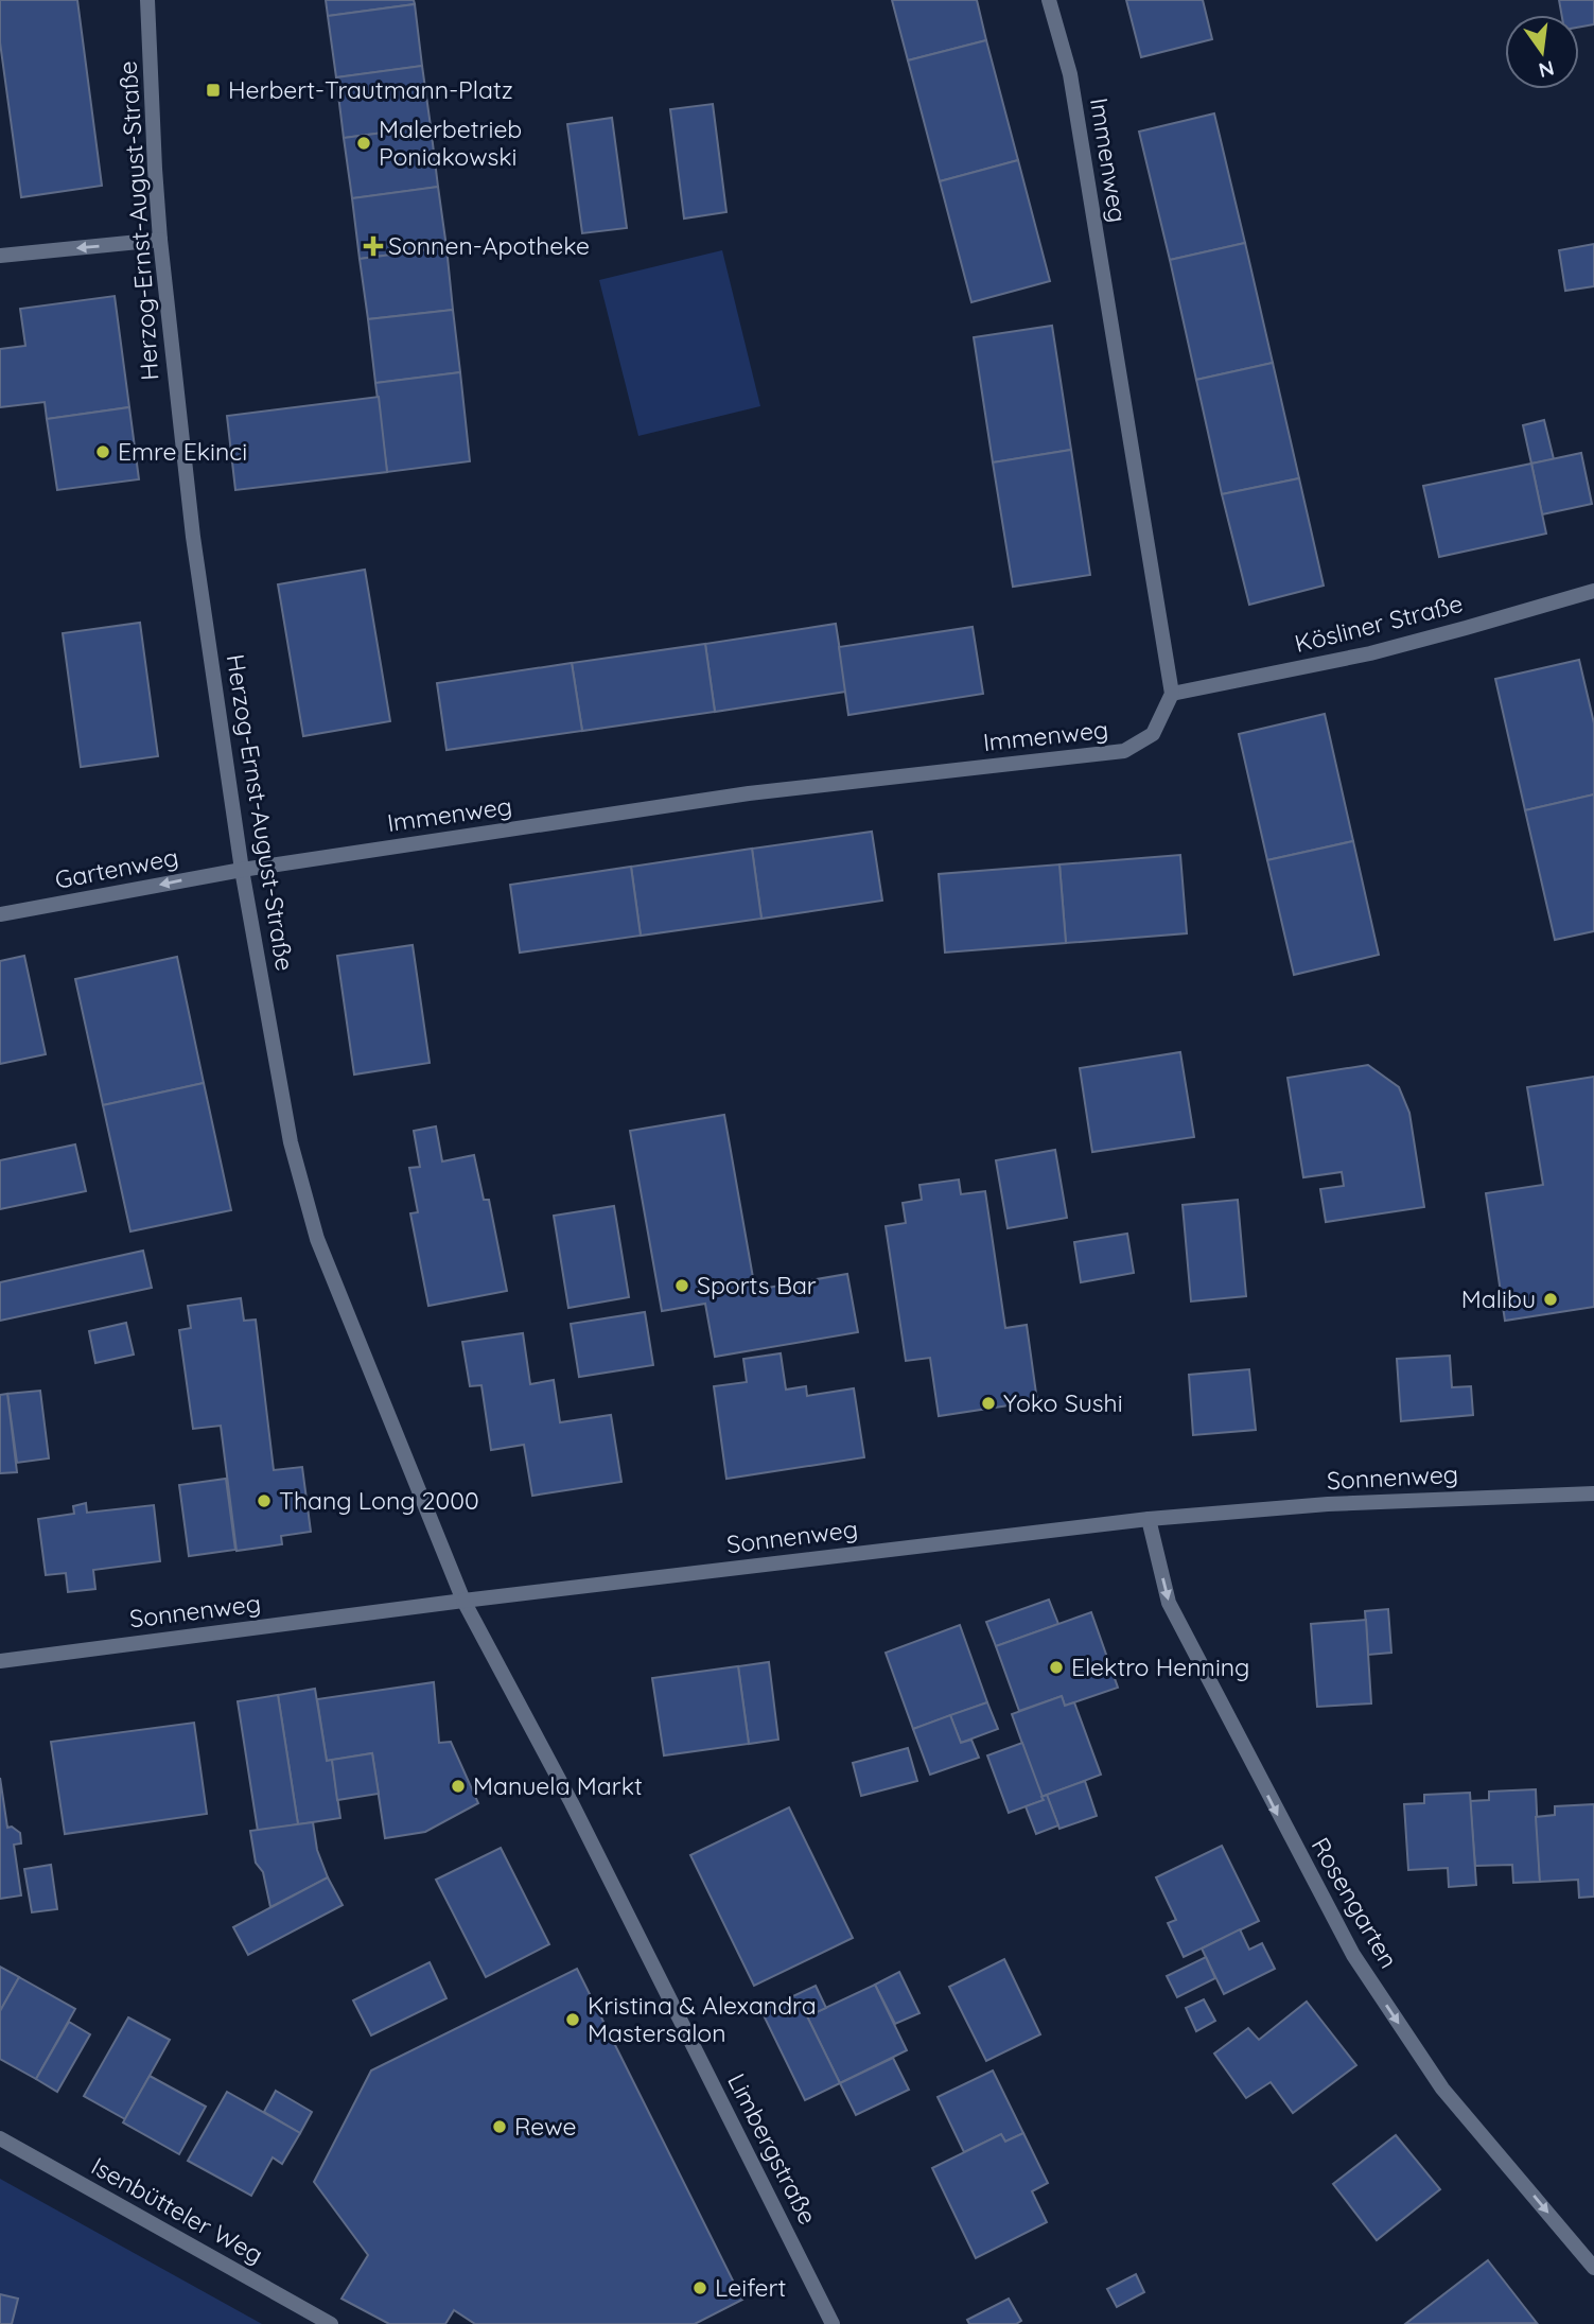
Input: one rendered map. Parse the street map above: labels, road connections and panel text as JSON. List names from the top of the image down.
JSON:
{
  "streets": {
    "street": [
      "Immenweg",
      "Herzog-Ernst-August-Straße",
      "Kösliner Straße",
      "Gartenweg",
      "Sonnenweg",
      "Rosengarten",
      "Limbergstraße",
      "Isenbütteler Weg"
    ]
  },
  "crossings": [
    ["Immenweg", "Herzog-Ernst-August-Straße"],
    ["Immenweg", "Kösliner Straße"],
    ["Immenweg", "Gartenweg"],
    ["Herzog-Ernst-August-Straße", "Gartenweg"],
    ["Herzog-Ernst-August-Straße", "Sonnenweg"],
    ["Herzog-Ernst-August-Straße", "Limbergstraße"],
    ["Sonnenweg", "Rosengarten"],
    ["Sonnenweg", "Limbergstraße"]
  ],
  "one_way": ["Gartenweg", "Rosengarten"],
  "places": {
    "transit": ["Herbert-Trautmann-Platz"],
    "other": [
      "Malerbetrieb Poniakowski",
      "Emre Ekinci",
      "Sports Bar",
      "Malibu",
      "Yoko Sushi",
      "Thang Long 2000",
      "Elektro Henning",
      "Manuela Markt",
      "Kristina & Alexandra Mastersalon",
      "Rewe",
      "Leifert"
    ],
    "health": ["Sonnen-Apotheke"]
  },
  "north": "bottom"
}
